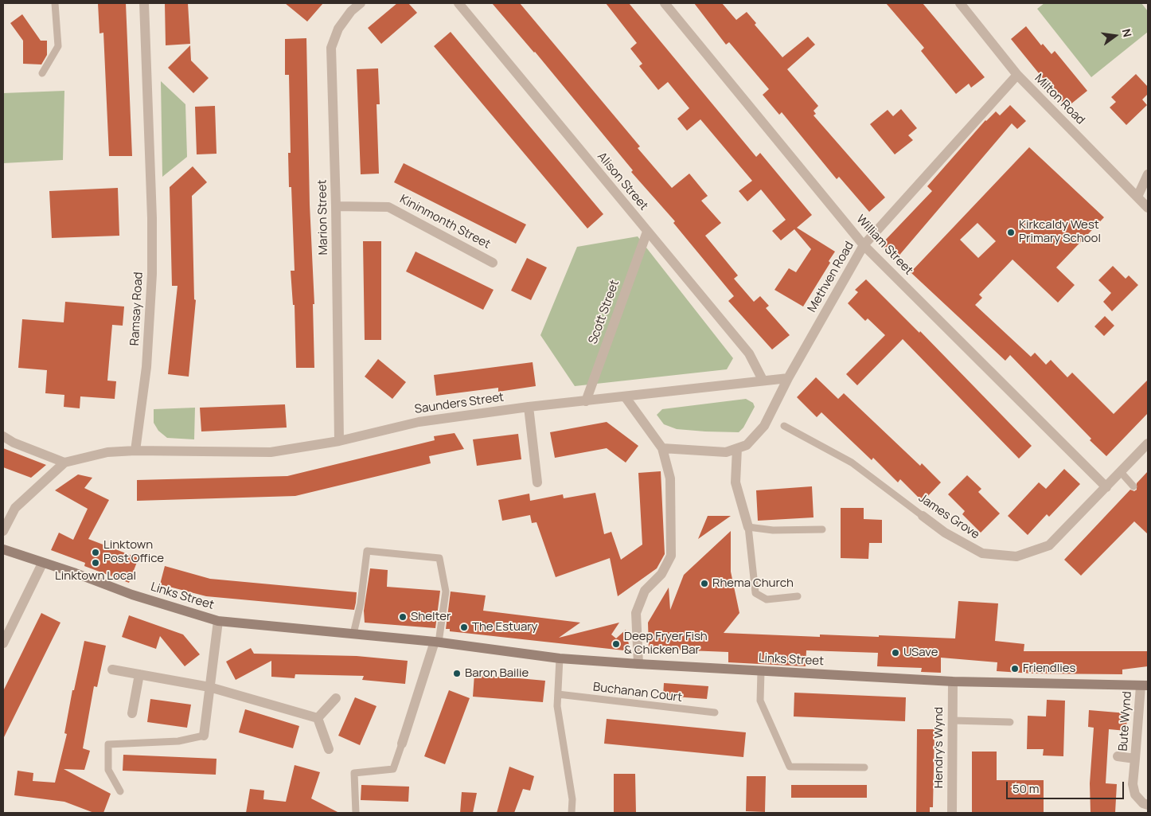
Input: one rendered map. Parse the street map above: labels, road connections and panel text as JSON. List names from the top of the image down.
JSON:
{
  "streets": {
    "street": [
      "Milton Road",
      "Alison Street",
      "Marion Street",
      "Kininmonth Street",
      "William Street",
      "Methven Road",
      "Ramsay Road",
      "Scott Street",
      "Saunders Street",
      "James Grove",
      "Links Street",
      "Bute Wynd",
      "Hendry's Wynd"
    ],
    "lane": ["Buchanan Court"]
  },
  "crossings": [
    ["Milton Road", "Methven Road"],
    ["Alison Street", "Scott Street"],
    ["Alison Street", "Saunders Street"],
    ["Marion Street", "Kininmonth Street"],
    ["Marion Street", "Saunders Street"],
    ["William Street", "Methven Road"],
    ["William Street", "James Grove"],
    ["Methven Road", "Saunders Street"],
    ["Ramsay Road", "Saunders Street"],
    ["Scott Street", "Saunders Street"],
    ["Links Street", "Bute Wynd"],
    ["Links Street", "Hendry's Wynd"]
  ],
  "places": [
    "Kirkcaldy West Primary School",
    "Linktown Post Office",
    "Linktown Local",
    "Rhema Church",
    "Shelter",
    "The Estuary",
    "Deep Fryer Fish & Chicken Bar",
    "USave",
    "Friendlies",
    "Baron Bailie"
  ],
  "scale_bar": "50 m",
  "north": "right"
}
